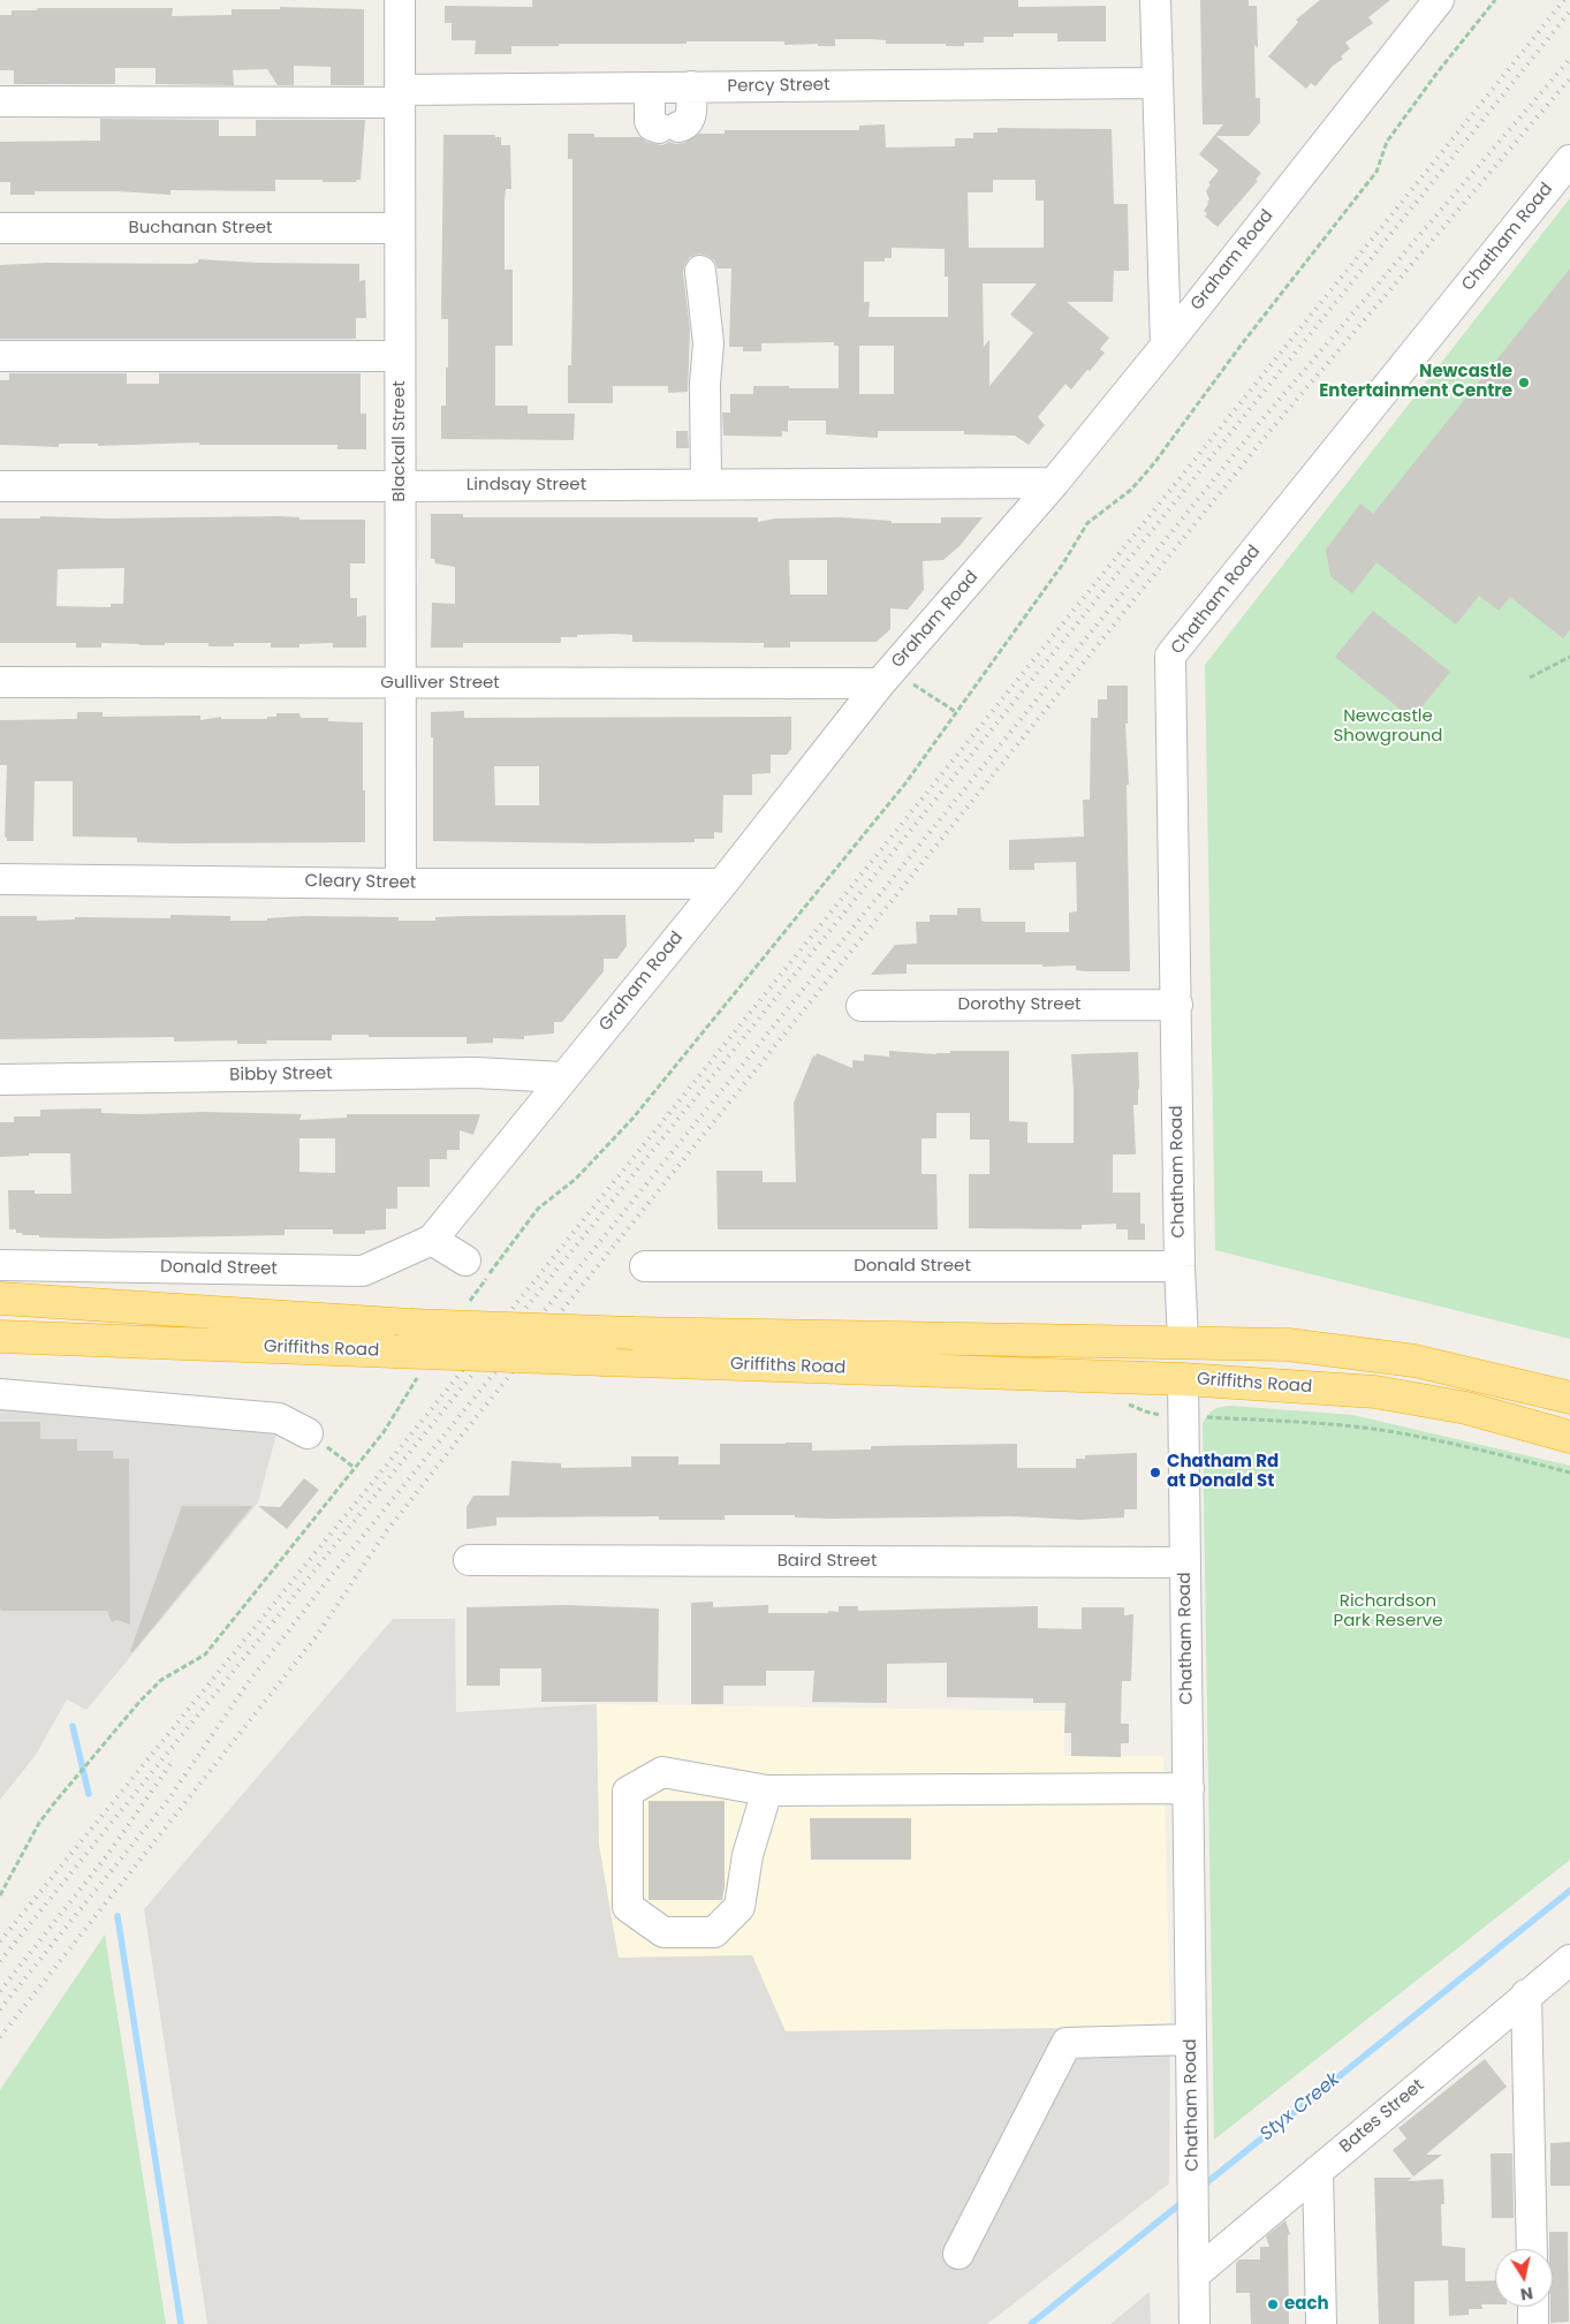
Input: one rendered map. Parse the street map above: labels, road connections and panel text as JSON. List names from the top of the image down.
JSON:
{
  "streets": {
    "highway": ["Chatham Road", "Griffiths Road"],
    "street": [
      "Percy Street",
      "Buchanan Street",
      "Graham Road",
      "Blackall Street",
      "Lindsay Street",
      "Gulliver Street",
      "Cleary Street",
      "Dorothy Street",
      "Bibby Street",
      "Donald Street",
      "Baird Street",
      "Bates Street"
    ]
  },
  "crossings": [
    ["Percy Street", "Blackall Street"],
    ["Buchanan Street", "Blackall Street"],
    ["Chatham Road", "Dorothy Street"],
    ["Chatham Road", "Donald Street"],
    ["Chatham Road", "Griffiths Road"],
    ["Chatham Road", "Baird Street"],
    ["Chatham Road", "Bates Street"],
    ["Graham Road", "Lindsay Street"],
    ["Graham Road", "Gulliver Street"],
    ["Graham Road", "Cleary Street"],
    ["Graham Road", "Bibby Street"],
    ["Graham Road", "Donald Street"],
    ["Blackall Street", "Lindsay Street"],
    ["Blackall Street", "Gulliver Street"],
    ["Blackall Street", "Cleary Street"]
  ],
  "water": ["Styx Creek"],
  "parks": ["Newcastle Showground", "Richardson Park Reserve"],
  "places": ["Newcastle Entertainment Centre", "Chatham Rd at Donald St", "each"],
  "north": "bottom"
}
